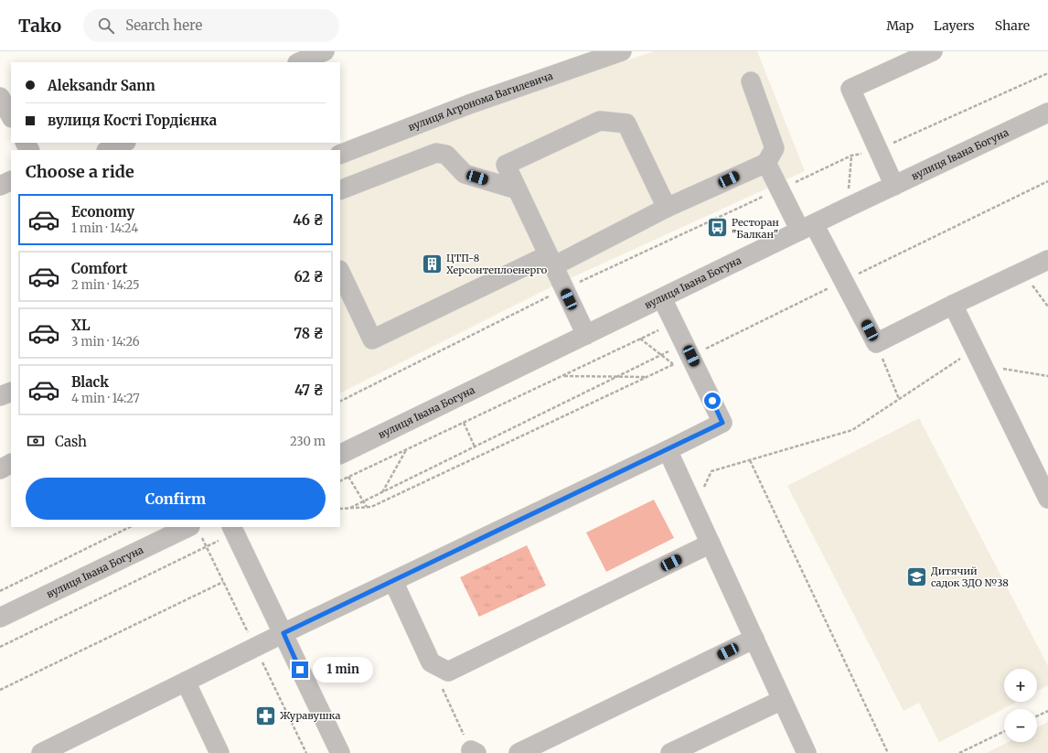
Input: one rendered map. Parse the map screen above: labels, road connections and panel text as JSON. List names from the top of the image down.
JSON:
{
  "streets": {
    "street": ["вулиця Агронома Вагилевича", "вулиця Івана Богуна"]
  },
  "places": {
    "bus stop": ["Ресторан \"Балкан\""],
    "building": ["ЦТП-8 Херсонтеплоенерго"],
    "school or university": ["Дитячий садок ЗДО №38"],
    "pharmacy": ["Журавушка"]
  },
  "page": {
    "header": "Tako",
    "search": "Search here",
    "nav": ["Map", "Layers", "Share"],
    "banner": ["Aleksandr Sann", "вулиця Кості Гордієнка"],
    "heading": "Choose a ride",
    "list": [
      {
        "name": "Economy",
        "note": "1 min · 14:24",
        "value": "46 ₴"
      },
      {
        "name": "Comfort",
        "note": "2 min · 14:25",
        "value": "62 ₴"
      },
      {
        "name": "XL",
        "note": "3 min · 14:26",
        "value": "78 ₴"
      },
      {
        "name": "Black",
        "note": "4 min · 14:27",
        "value": "47 ₴"
      }
    ],
    "pay": ["Cash", "230 m"],
    "buttons": "Confirm",
    "bubble": "1 min",
    "map_buttons": ["+", "−"]
  }
}
